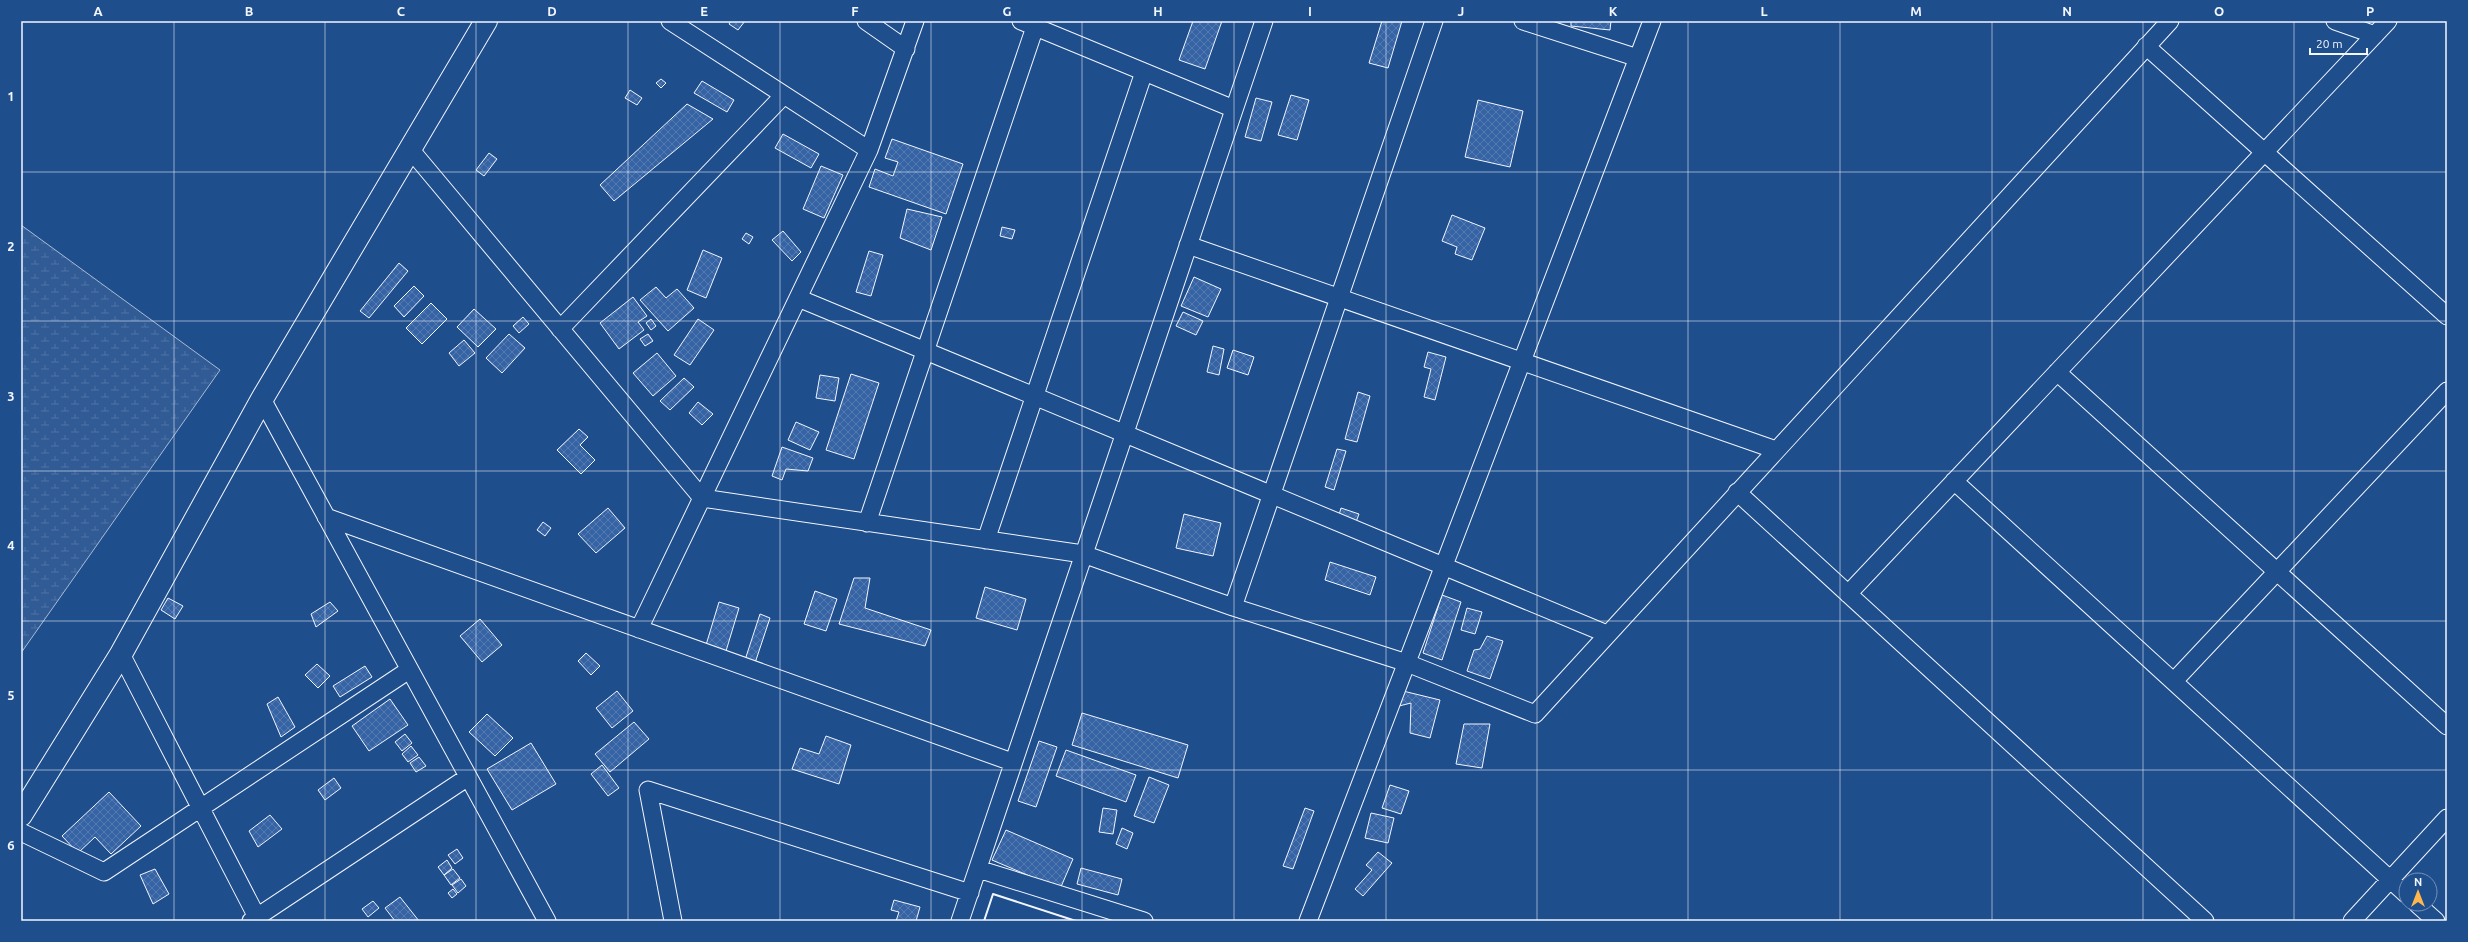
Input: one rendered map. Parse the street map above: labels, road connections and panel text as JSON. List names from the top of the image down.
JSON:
{
  "scale_bar": "20 m",
  "north": "top",
  "grid": {
    "columns": [
      "A",
      "B",
      "C",
      "D",
      "E",
      "F",
      "G",
      "H",
      "I",
      "J",
      "K",
      "L",
      "M",
      "N",
      "O",
      "P"
    ],
    "rows": [
      "1",
      "2",
      "3",
      "4",
      "5",
      "6"
    ]
  }
}
